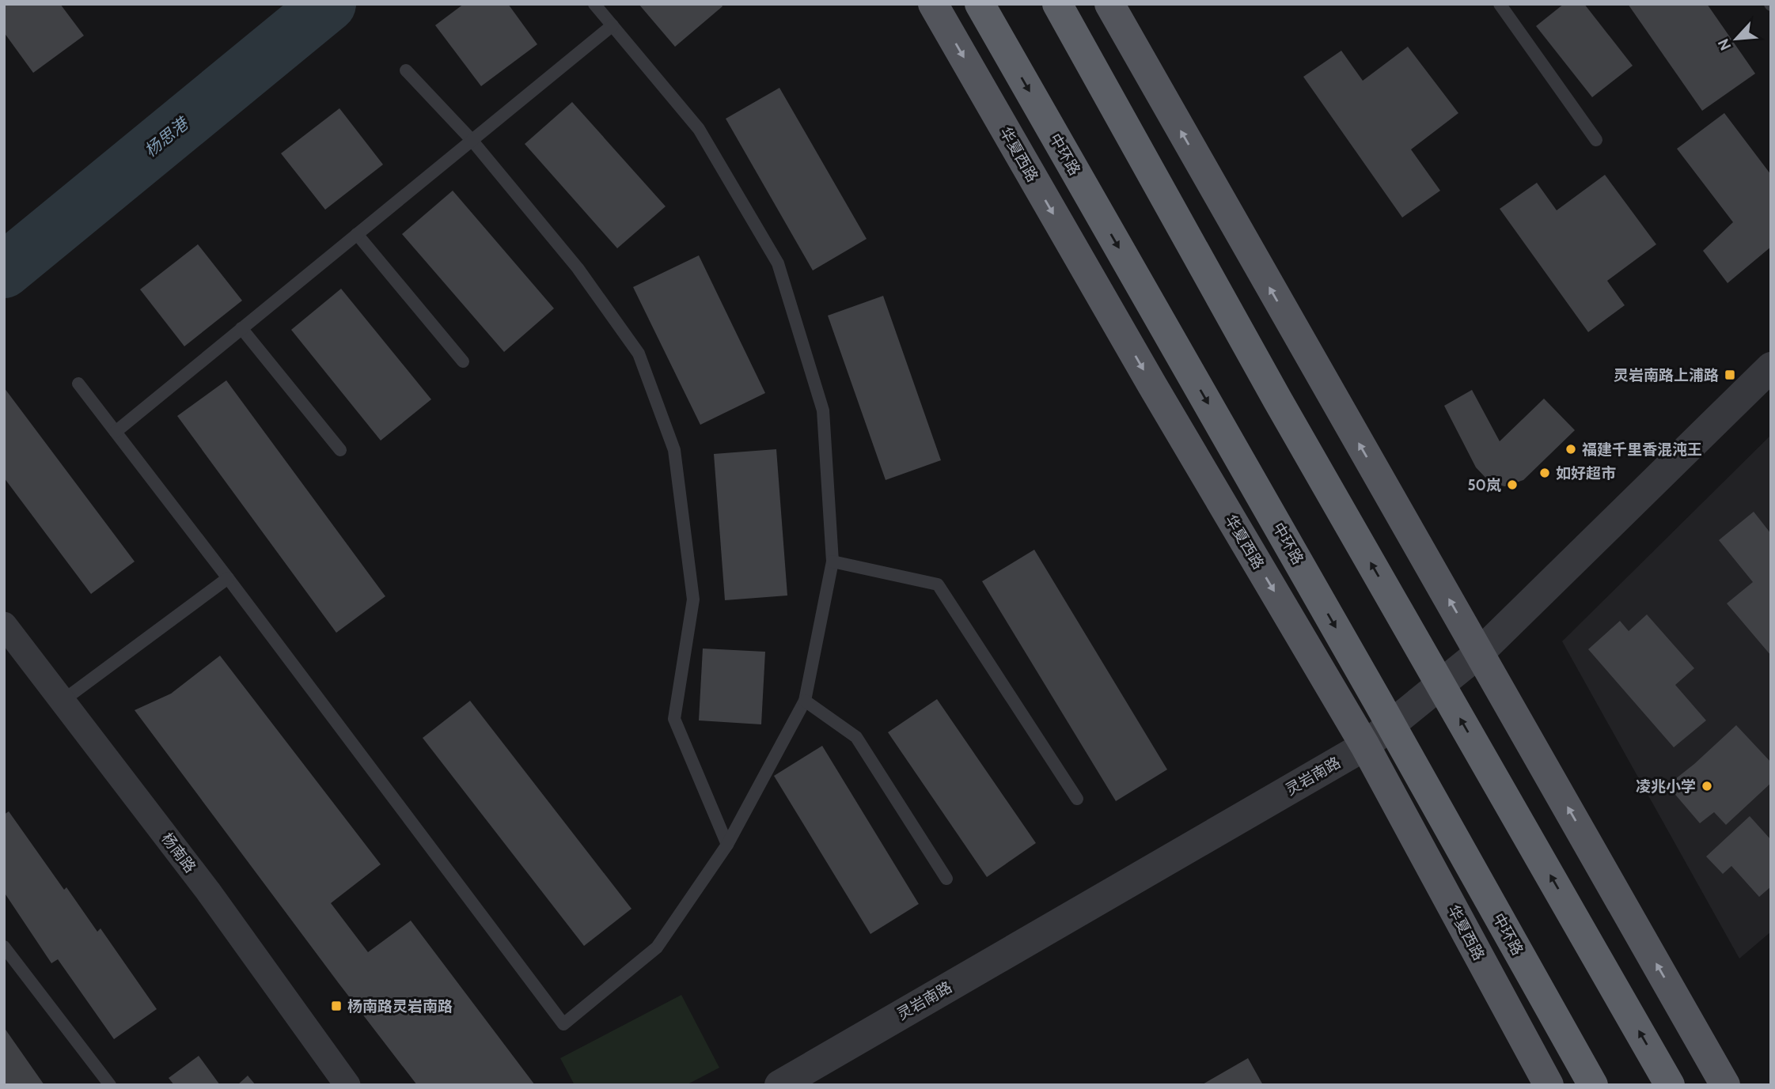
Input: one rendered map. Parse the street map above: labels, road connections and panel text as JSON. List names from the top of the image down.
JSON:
{
  "streets": {
    "highway": ["中环路"],
    "main road": ["华夏西路"],
    "street": ["灵岩南路", "杨南路"]
  },
  "crossings": [
    ["华夏西路", "灵岩南路"]
  ],
  "water": ["杨思港"],
  "places": {
    "transit": ["灵岩南路上浦路", "杨南路灵岩南路"],
    "other": [
      "福建千里香混沌王",
      "如好超市",
      "50岚",
      "凌兆小学"
    ]
  },
  "north": "bottom left"
}
